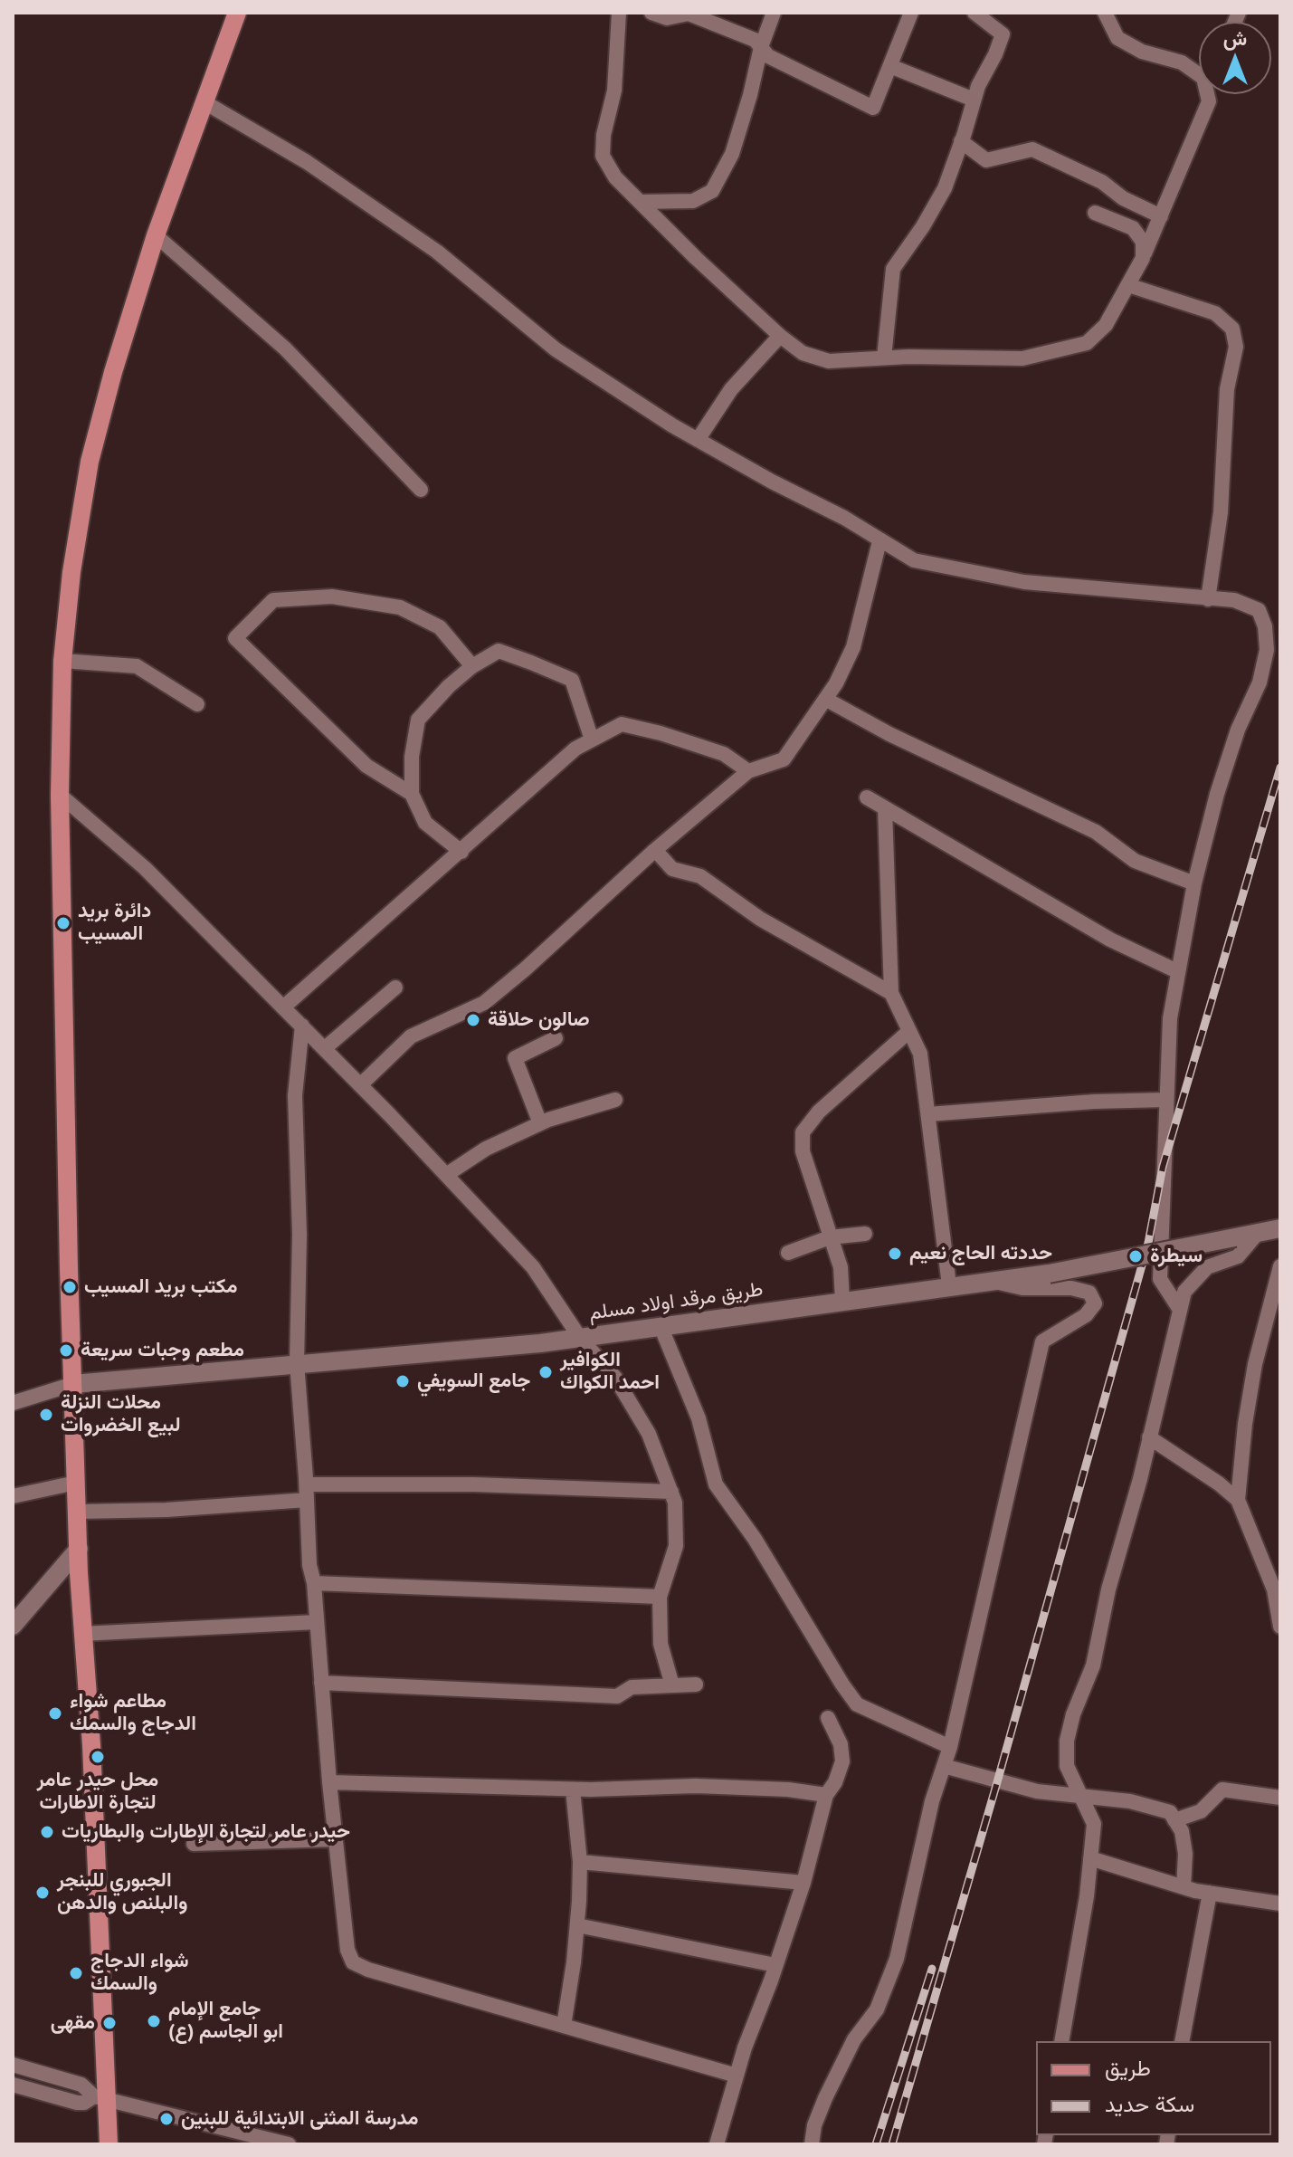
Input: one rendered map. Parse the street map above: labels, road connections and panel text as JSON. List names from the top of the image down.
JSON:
{
  "streets": {
    "street": ["طريق مرقد اولاد مسلم"]
  },
  "places": [
    "دائرة بريد المسيب",
    "صالون حلاقة",
    "حددته الحاج نعيم",
    "سيطرة",
    "مكتب بريد المسيب",
    "مطعم وجبات سريعة",
    "الكوافير احمد الكواك",
    "جامع السويفي",
    "محلات النزلة لبيع الخضروات",
    "مطاعم شواء الدجاج والسمك",
    "محل حيدر عامر لتجارة الاطارات",
    "حيدر عامر لتجارة الإطارات والبطاريات",
    "الجبوري للبنجر والبلنص والدهن",
    "شواء الدجاج والسمك",
    "جامع الإمام ابو الجاسم (ع)",
    "مقهى",
    "مدرسة المثنى الابتدائية للبنين"
  ],
  "legend": ["طريق", "سكة حديد"],
  "north": "top"
}
